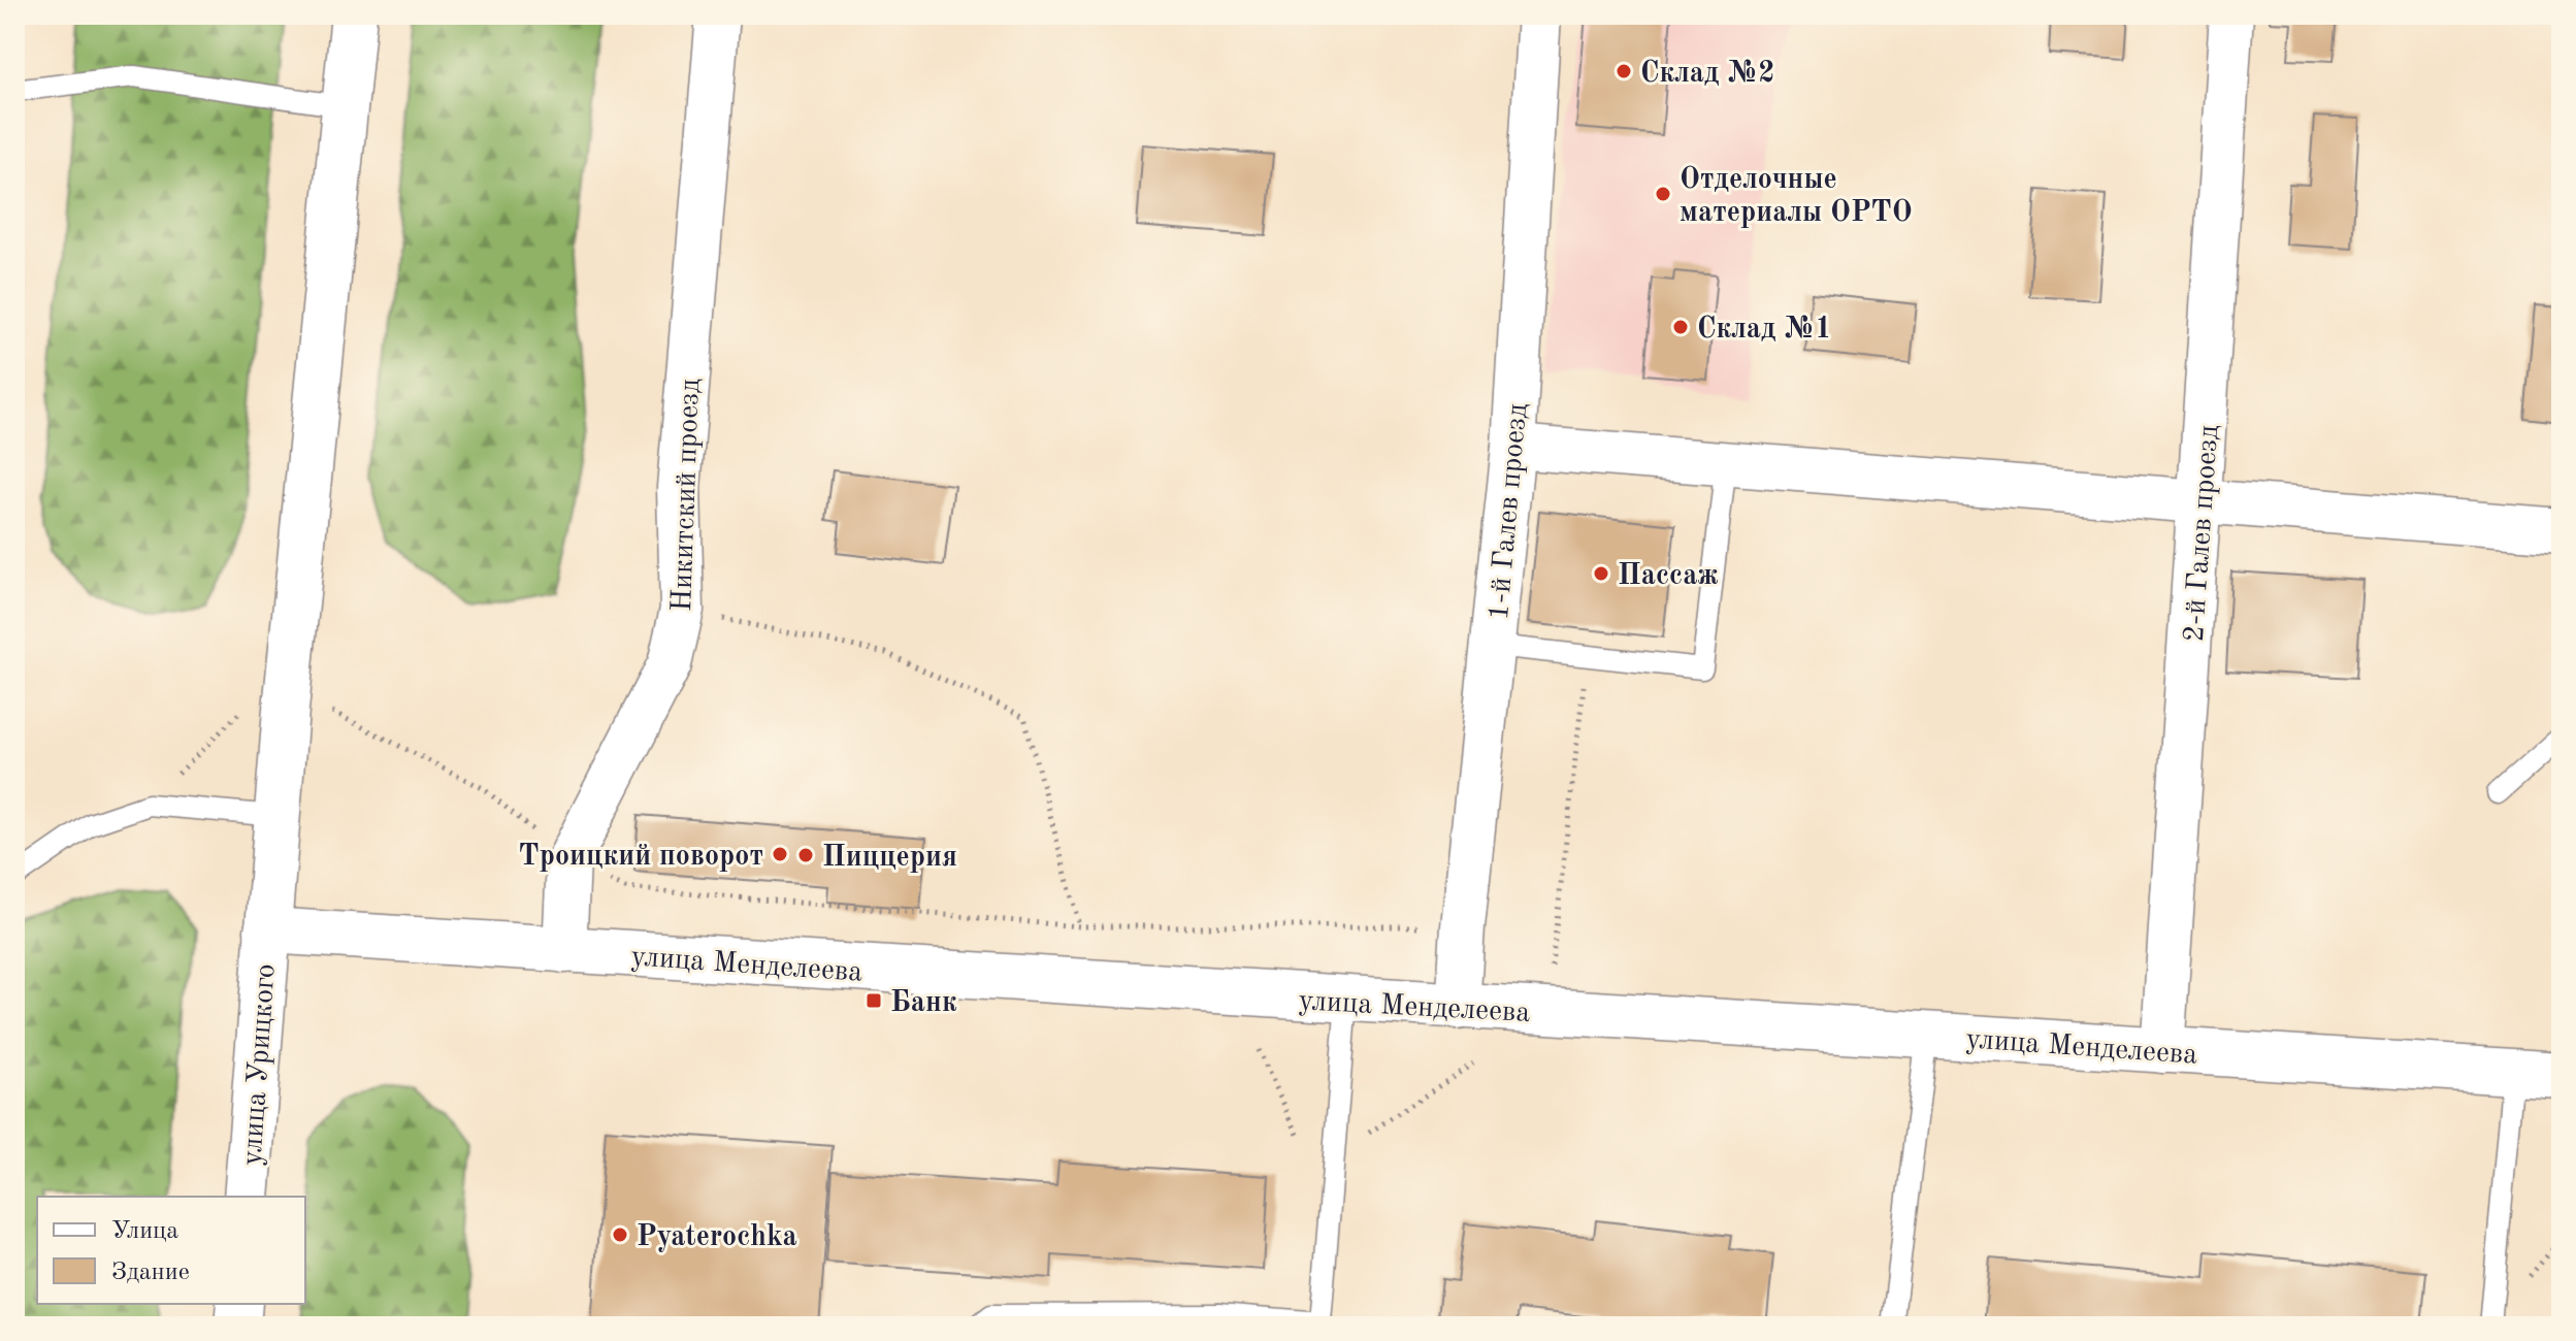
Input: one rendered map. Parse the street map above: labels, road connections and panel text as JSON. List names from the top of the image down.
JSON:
{
  "streets": {
    "main road": ["улица Менделеева", "улица Урицкого"],
    "street": ["Никитский проезд", "1-й Галев проезд", "2-й Галев проезд"]
  },
  "crossings": [
    ["Никитский проезд", "улица Менделеева"],
    ["1-й Галев проезд", "улица Менделеева"],
    ["2-й Галев проезд", "улица Менделеева"],
    ["улица Менделеева", "улица Урицкого"]
  ],
  "places": {
    "other": [
      "Склад №2",
      "Отделочные материалы ОРТО",
      "Склад №1",
      "Пассаж",
      "Троицкий поворот",
      "Пиццерия",
      "Pyaterochka"
    ],
    "transit": ["Банк"]
  },
  "legend": ["Улица", "Здание"]
}
